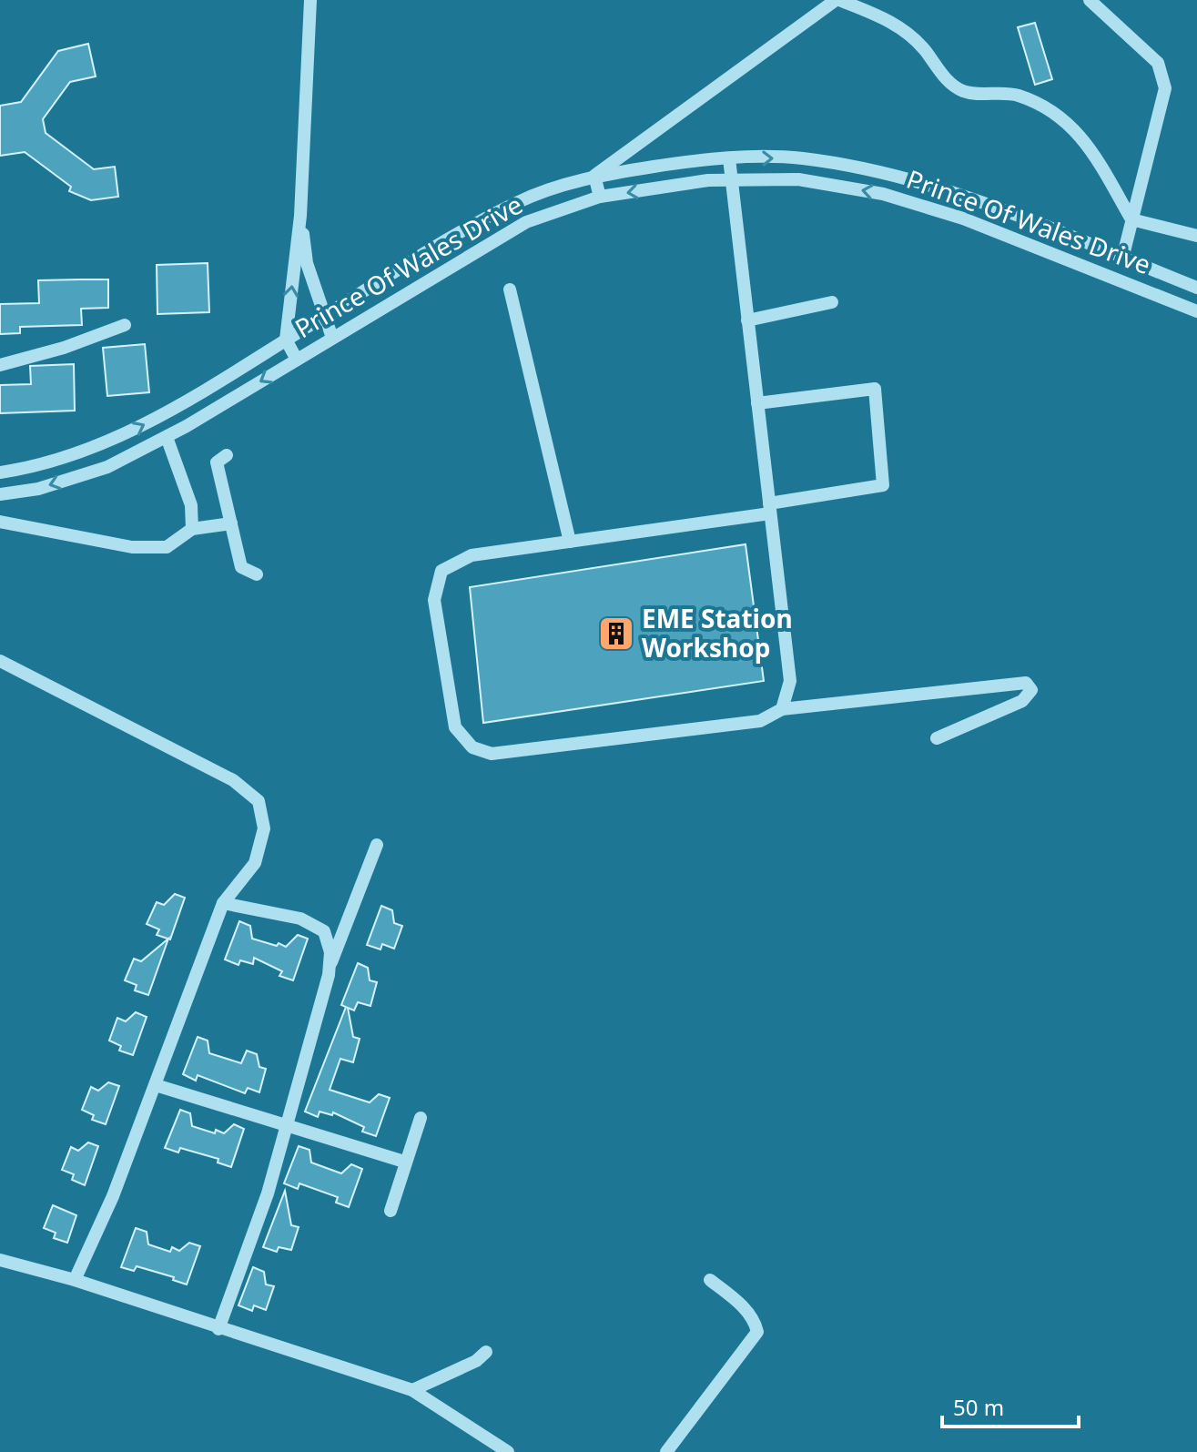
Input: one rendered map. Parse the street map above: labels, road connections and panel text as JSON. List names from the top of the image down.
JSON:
{
  "streets": {
    "street": ["Prince Of Wales Drive"]
  },
  "places": {
    "building": ["EME Station Workshop"]
  },
  "scale_bar": "50 m"
}
